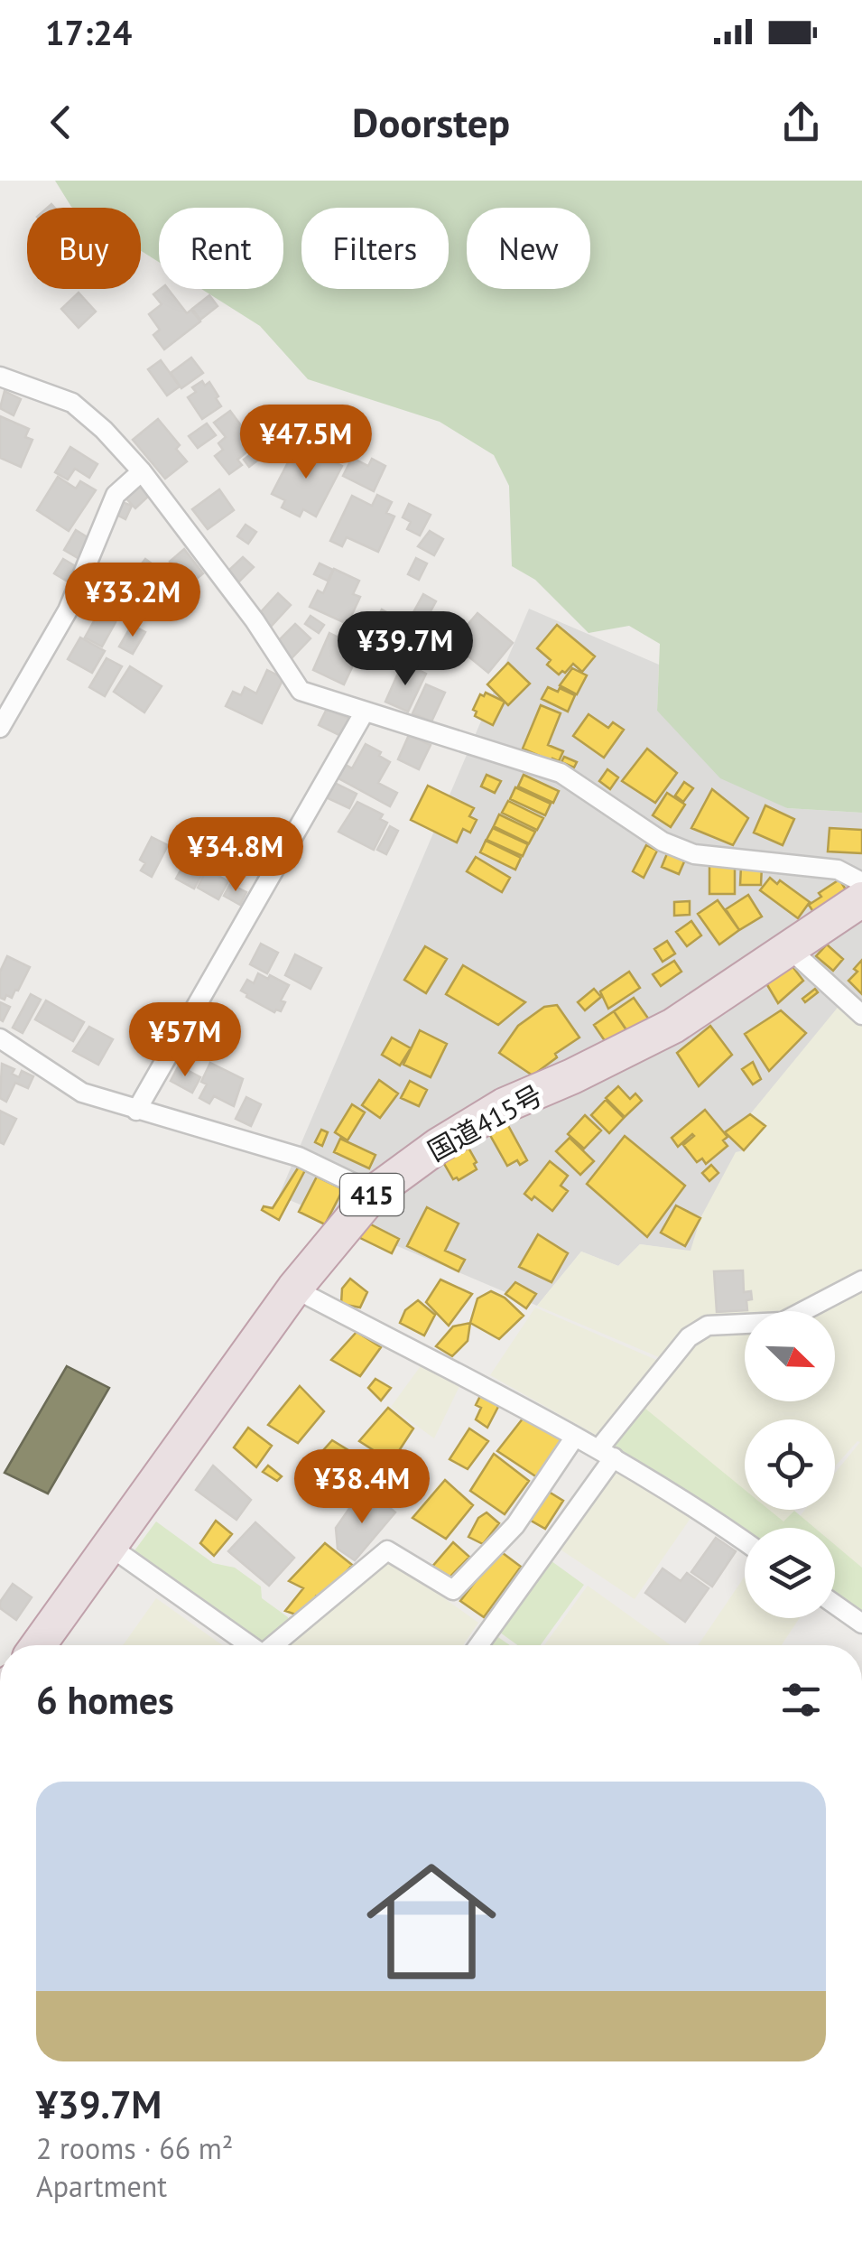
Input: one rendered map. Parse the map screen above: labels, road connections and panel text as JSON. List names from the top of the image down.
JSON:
{
  "streets": {
    "highway": ["国道415号", "415"]
  },
  "north": "bottom right",
  "page": {
    "status": "17:24",
    "header": "Doorstep",
    "chip": [
      "Buy",
      "Rent",
      "Filters",
      "New"
    ],
    "price": [
      "¥47.5M",
      "¥33.2M",
      "¥39.7M",
      "¥34.8M",
      "¥57M",
      "¥38.4M"
    ],
    "heading": "6 homes",
    "list": [
      {
        "name": "¥39.7M",
        "note": "2 rooms · 66 m² · Apartment"
      }
    ]
  }
}
